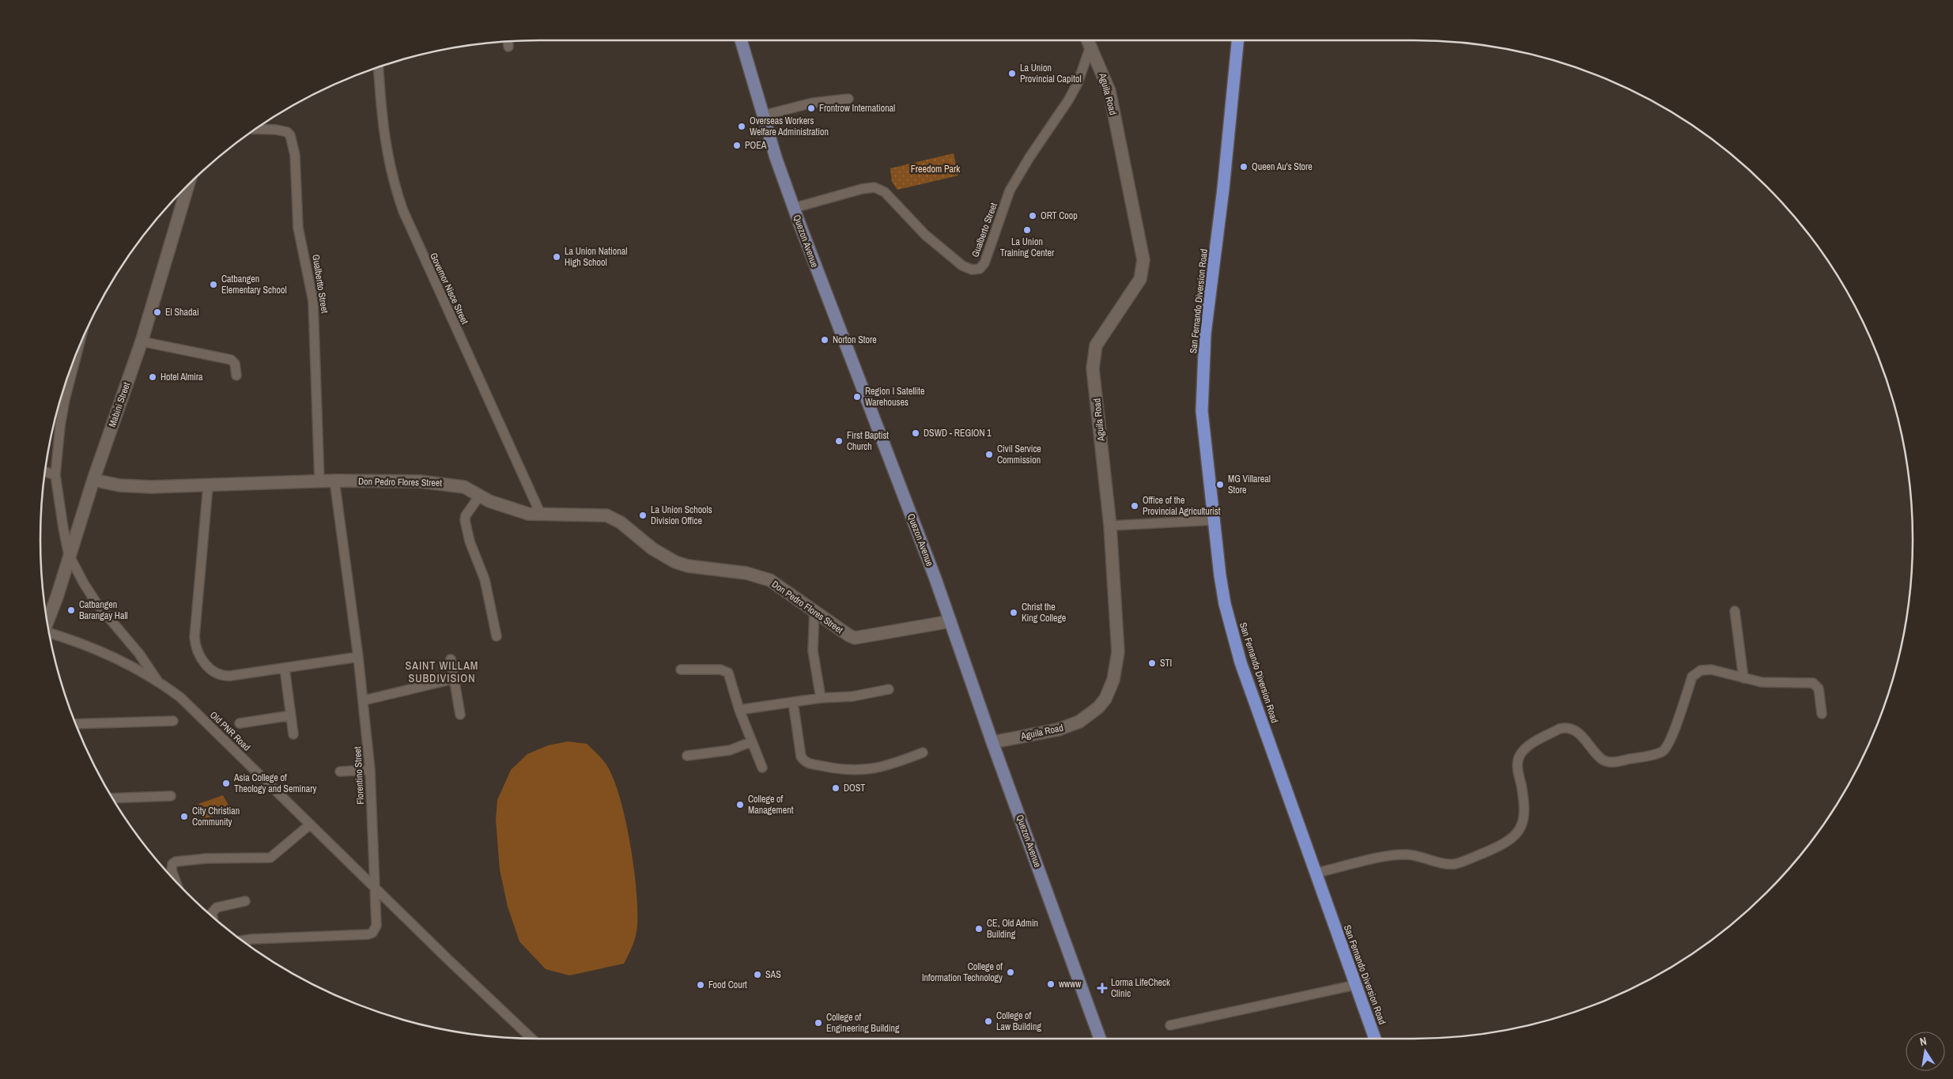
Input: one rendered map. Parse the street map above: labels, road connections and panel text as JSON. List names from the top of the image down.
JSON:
{
  "streets": {
    "highway": ["San Fernando Diversion Road"],
    "main road": ["Quezon Avenue"],
    "street": [
      "Aguila Road",
      "Gualberto Street",
      "Gualbertto Street",
      "Governor Nisce Street",
      "Mabini Street",
      "Don Pedro Flores Street",
      "Old PNR Road",
      "Florentino Street"
    ]
  },
  "crossings": [
    ["Aguila Road", "Gualberto Street"],
    ["Aguila Road", "Quezon Avenue"],
    ["Gualberto Street", "Quezon Avenue"],
    ["Quezon Avenue", "Don Pedro Flores Street"],
    ["Gualbertto Street", "Don Pedro Flores Street"],
    ["Governor Nisce Street", "Don Pedro Flores Street"],
    ["Mabini Street", "Don Pedro Flores Street"],
    ["Don Pedro Flores Street", "Florentino Street"],
    ["Old PNR Road", "Florentino Street"]
  ],
  "districts": ["SAINT WILLAM SUBDIVISION"],
  "parks": ["Freedom Park"],
  "places": {
    "other": [
      "La Union Provincial Capitol",
      "Frontrow International",
      "Overseas Workers Welfare Administration",
      "POEA",
      "Queen Au's Store",
      "ORT Coop",
      "La Union Training Center",
      "La Union National High School",
      "Catbangen Elementary School",
      "El Shadai",
      "Norton Store",
      "Hotel Almira",
      "Region I Satellite Warehouses",
      "DSWD - REGION 1",
      "First Baptist Church",
      "Civil Service Commission",
      "MG Villareal Store",
      "Office of the Provincial Agriculturist",
      "La Union Schools Division Office",
      "Catbangen Barangay Hall",
      "Christ the King College",
      "STI",
      "Asia College of Theology and Seminary",
      "DOST",
      "College of Management",
      "City Christian Community",
      "CE, Old Admin Building",
      "College of Information Technology",
      "SAS",
      "wwww",
      "Food Court",
      "College of Law Building",
      "College of Engineering Building"
    ],
    "health": ["Lorma LifeCheck Clinic"]
  },
  "north": "top"
}
